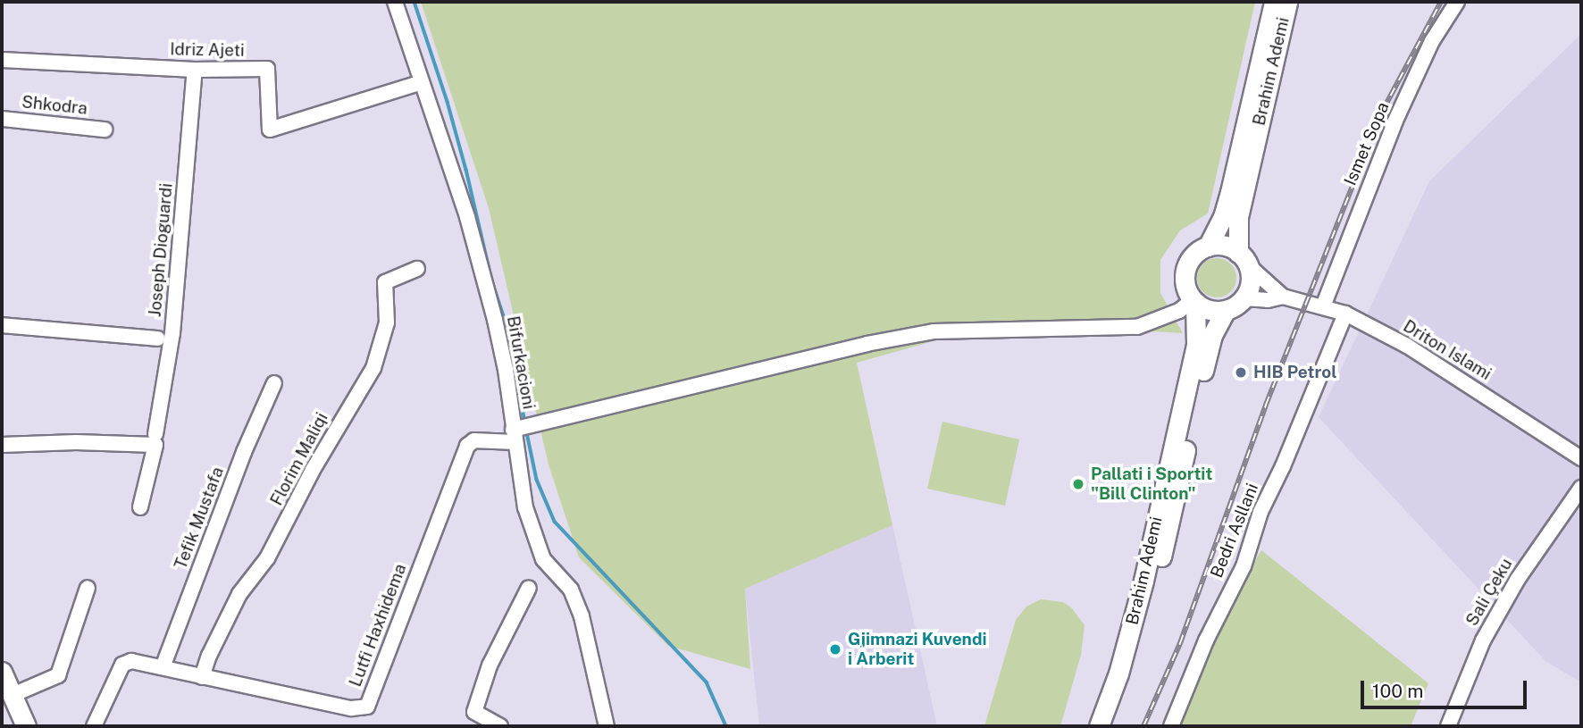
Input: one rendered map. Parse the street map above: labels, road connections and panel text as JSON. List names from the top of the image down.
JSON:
{
  "streets": {
    "main road": ["Brahim Ademi"],
    "street": [
      "Idriz Ajeti",
      "Shkodra",
      "Ismet Sopa",
      "Joseph Dioguardi",
      "Driton Islami",
      "Bifurkacioni",
      "Florim Maliqi",
      "Tefik Mustafa",
      "Bedri Asllani",
      "Sali Çeku",
      "Lutfi Haxhidema"
    ]
  },
  "crossings": [
    ["Idriz Ajeti", "Joseph Dioguardi"],
    ["Idriz Ajeti", "Bifurkacioni"],
    ["Brahim Ademi", "Driton Islami"],
    ["Ismet Sopa", "Driton Islami"],
    ["Driton Islami", "Bedri Asllani"],
    ["Bifurkacioni", "Lutfi Haxhidema"],
    ["Florim Maliqi", "Lutfi Haxhidema"],
    ["Tefik Mustafa", "Lutfi Haxhidema"]
  ],
  "places": ["HIB Petrol", "Pallati i Sportit \"Bill Clinton\"", "Gjimnazi Kuvendi i Arberit"],
  "scale_bar": "100 m"
}
